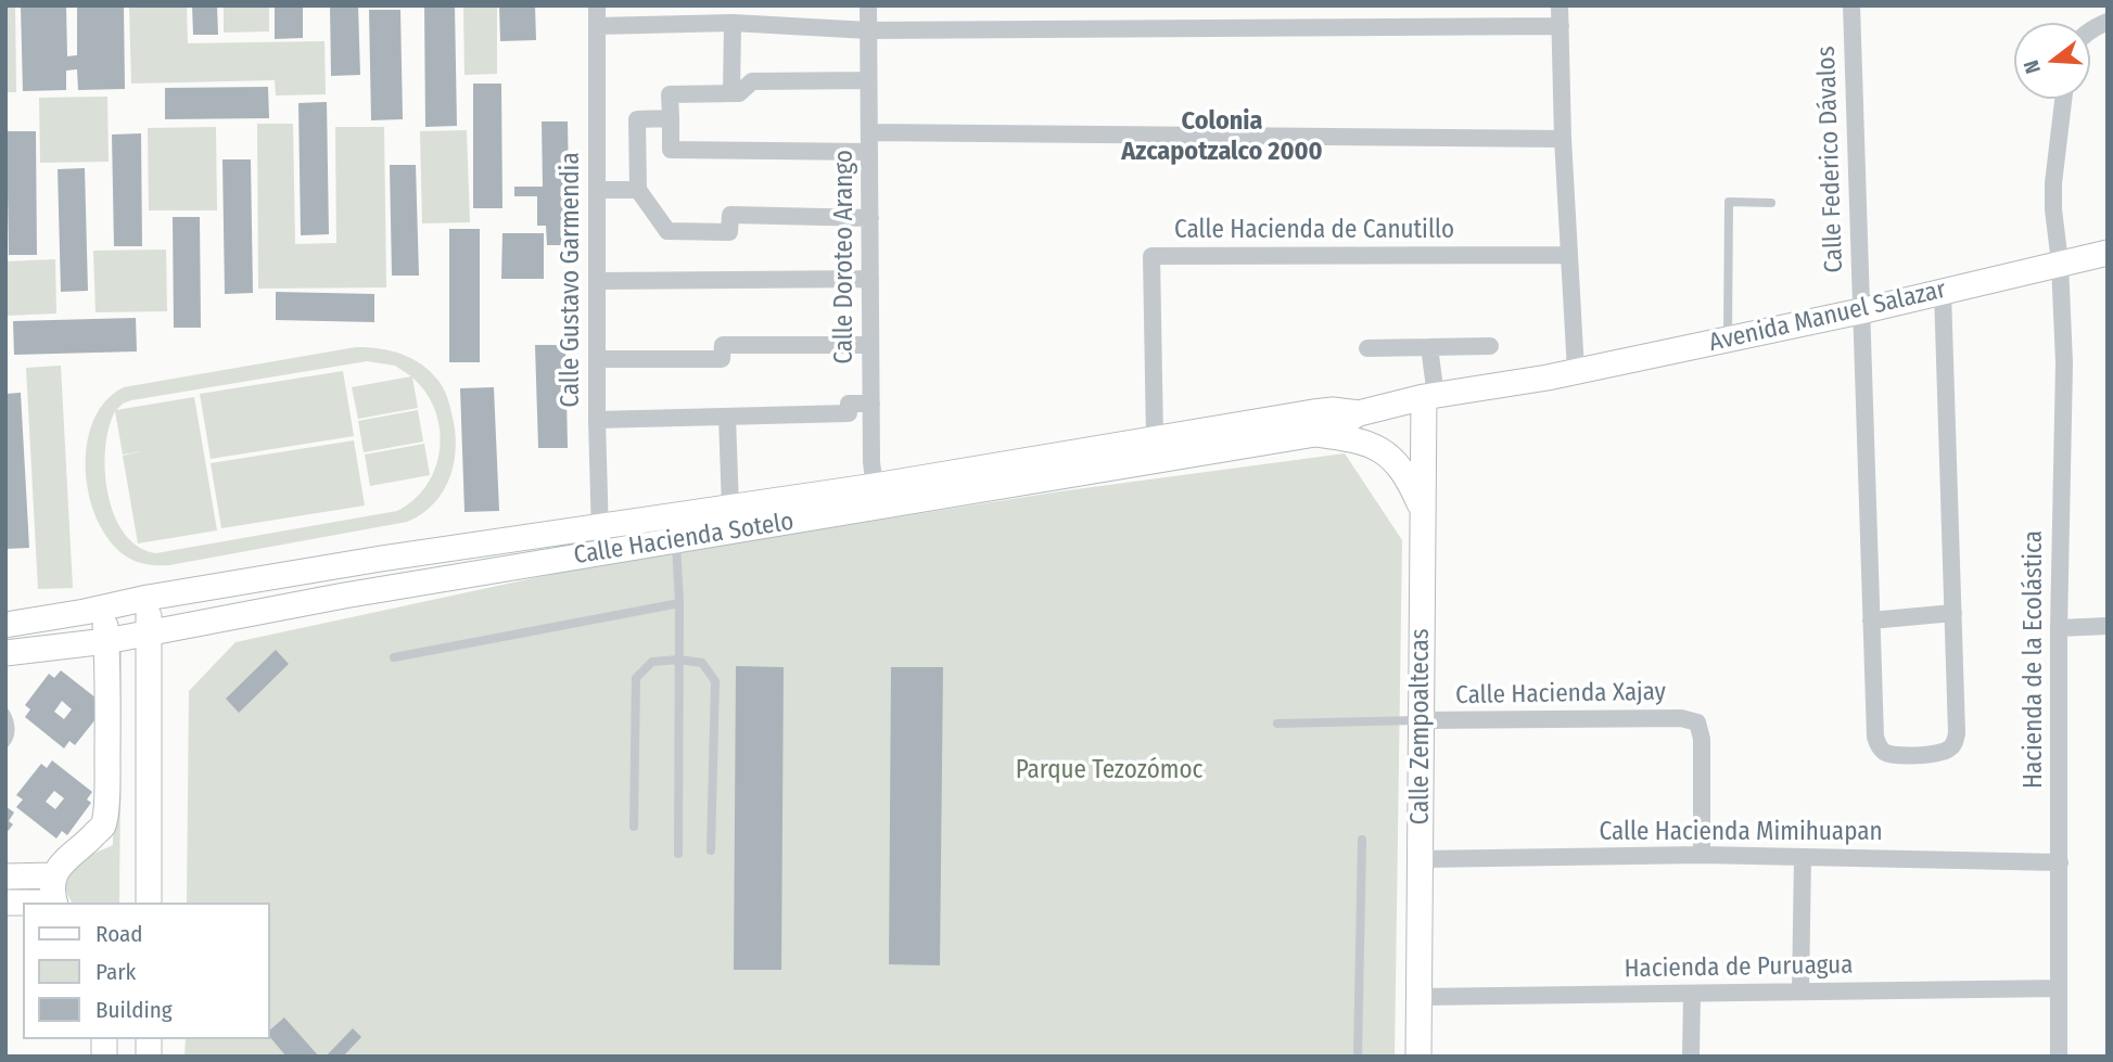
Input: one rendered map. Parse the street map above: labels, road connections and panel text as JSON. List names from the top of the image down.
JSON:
{
  "streets": {
    "street": [
      "Calle Federico Dávalos",
      "Calle Hacienda de Canutillo",
      "Calle Doroteo Arango",
      "Calle Gustavo Garmendia",
      "Avenida Manuel Salazar",
      "Calle Hacienda Sotelo",
      "Hacienda de la Ecolástica",
      "Calle Hacienda Xajay",
      "Calle Zempoaltecas",
      "Calle Hacienda Mimihuapan",
      "Hacienda de Puruagua"
    ]
  },
  "crossings": [
    ["Calle Federico Dávalos", "Avenida Manuel Salazar"],
    ["Calle Hacienda de Canutillo", "Calle Hacienda Sotelo"],
    ["Calle Doroteo Arango", "Calle Hacienda Sotelo"],
    ["Calle Gustavo Garmendia", "Calle Hacienda Sotelo"],
    ["Avenida Manuel Salazar", "Calle Hacienda Sotelo"],
    ["Avenida Manuel Salazar", "Hacienda de la Ecolástica"],
    ["Calle Hacienda Sotelo", "Calle Zempoaltecas"],
    ["Hacienda de la Ecolástica", "Calle Hacienda Mimihuapan"],
    ["Hacienda de la Ecolástica", "Hacienda de Puruagua"],
    ["Calle Hacienda Xajay", "Calle Zempoaltecas"],
    ["Calle Hacienda Xajay", "Calle Hacienda Mimihuapan"],
    ["Calle Zempoaltecas", "Calle Hacienda Mimihuapan"],
    ["Calle Zempoaltecas", "Hacienda de Puruagua"]
  ],
  "districts": ["Colonia Azcapotzalco 2000"],
  "parks": ["Parque Tezozómoc"],
  "legend": ["Road", "Park", "Building"],
  "north": "left"
}
